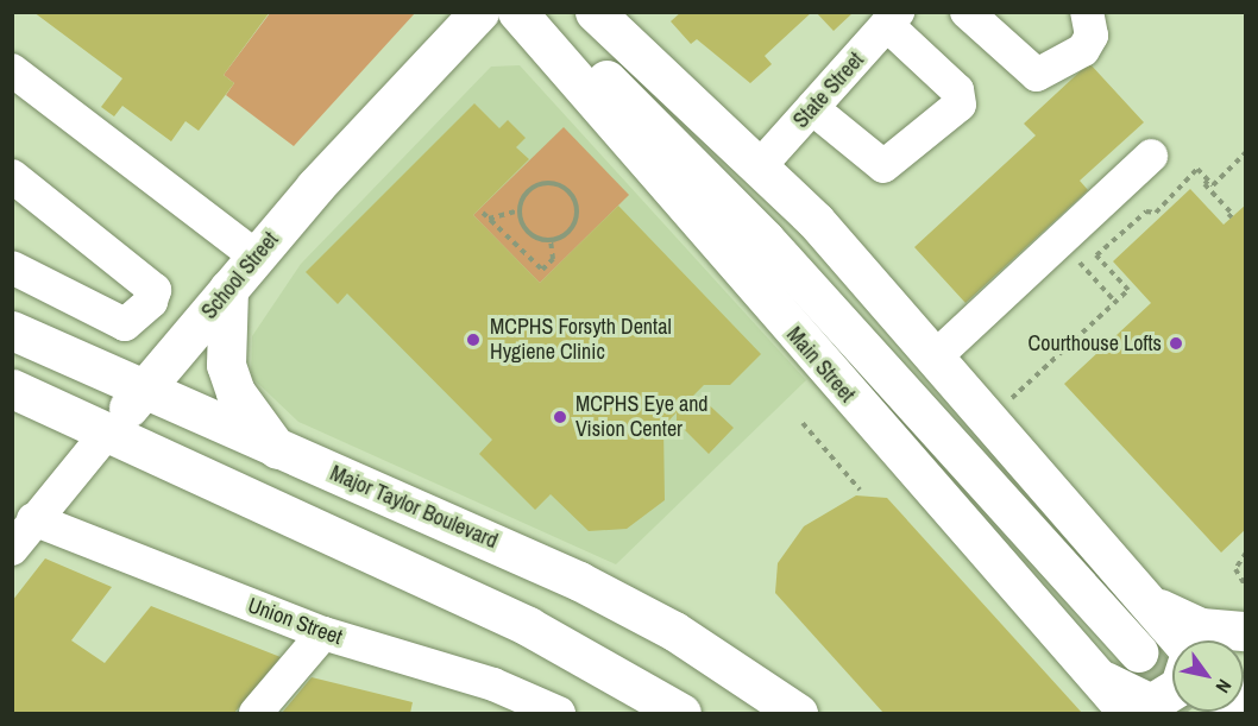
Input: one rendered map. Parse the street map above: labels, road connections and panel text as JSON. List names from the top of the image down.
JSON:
{
  "streets": {
    "main road": ["School Street", "Main Street", "Major Taylor Boulevard"],
    "street": ["State Street", "Union Street"]
  },
  "crossings": [
    ["School Street", "Major Taylor Boulevard"],
    ["School Street", "Union Street"]
  ],
  "places": ["MCPHS Forsyth Dental Hygiene Clinic", "Courthouse Lofts", "MCPHS Eye and Vision Center"],
  "north": "bottom right"
}
